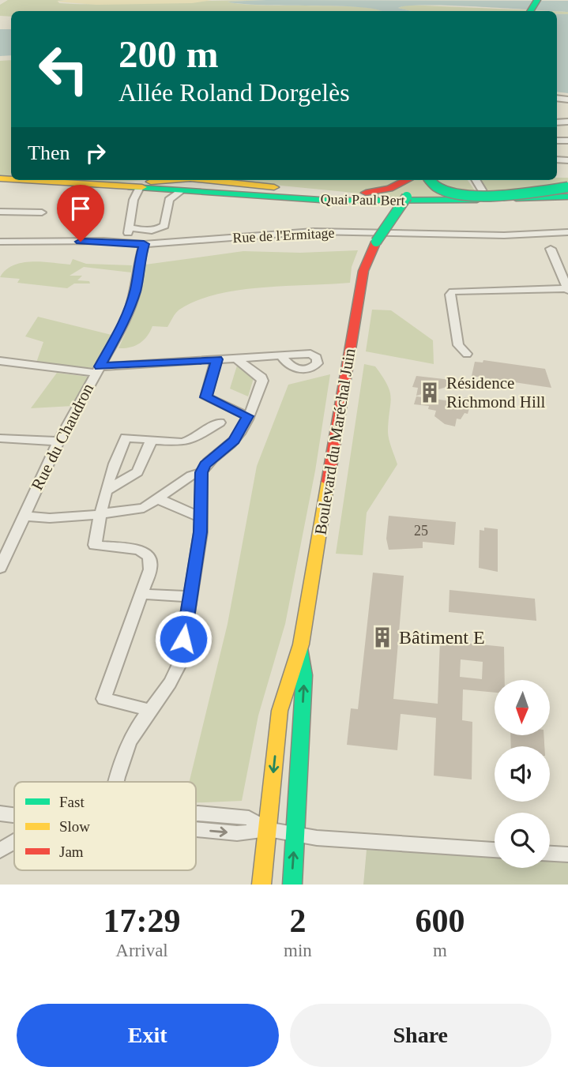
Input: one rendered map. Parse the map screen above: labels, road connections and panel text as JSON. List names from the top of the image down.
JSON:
{
  "streets": {
    "main road": ["Quai Paul Bert", "Boulevard du Maréchal Juin"],
    "street": ["Rue de l'Ermitage", "Rue du Chaudron"]
  },
  "crossings": [
    ["Rue de l'Ermitage", "Rue du Chaudron"]
  ],
  "places": {
    "building": ["Résidence Richmond Hill", "Bâtiment E"]
  },
  "house_numbers": ["25"],
  "legend": ["Fast", "Slow", "Jam"],
  "north": "bottom",
  "page": {
    "turn": ["200 m", "Allée Roland Dorgelès"],
    "then": "Then",
    "eta": [
      "17:29",
      "Arrival",
      "2",
      "min",
      "600",
      "m"
    ],
    "buttons": ["Exit", "Share"]
  }
}
